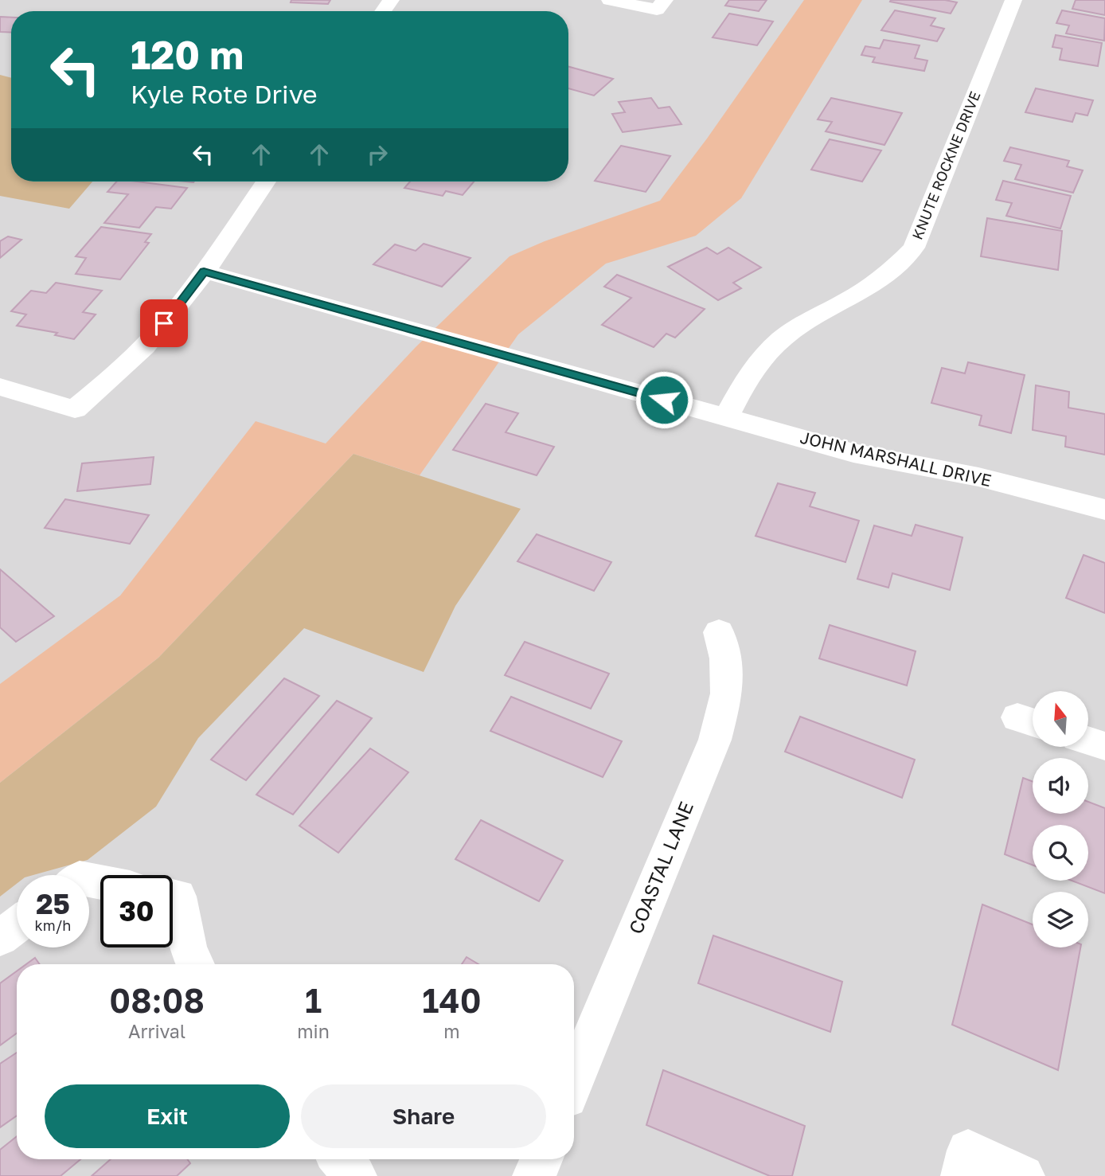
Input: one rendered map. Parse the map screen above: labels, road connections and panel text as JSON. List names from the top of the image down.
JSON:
{
  "streets": {
    "street": ["KNUTE ROCKNE DRIVE", "JOHN MARSHALL DRIVE", "COASTAL LANE"]
  },
  "crossings": [
    ["KNUTE ROCKNE DRIVE", "JOHN MARSHALL DRIVE"]
  ],
  "north": "top",
  "page": {
    "turn": ["120 m", "Kyle Rote Drive"],
    "speed": "25 km/h",
    "limit": "30",
    "eta": [
      "08:08",
      "Arrival",
      "1",
      "min",
      "140",
      "m"
    ],
    "buttons": ["Exit", "Share"]
  }
}
